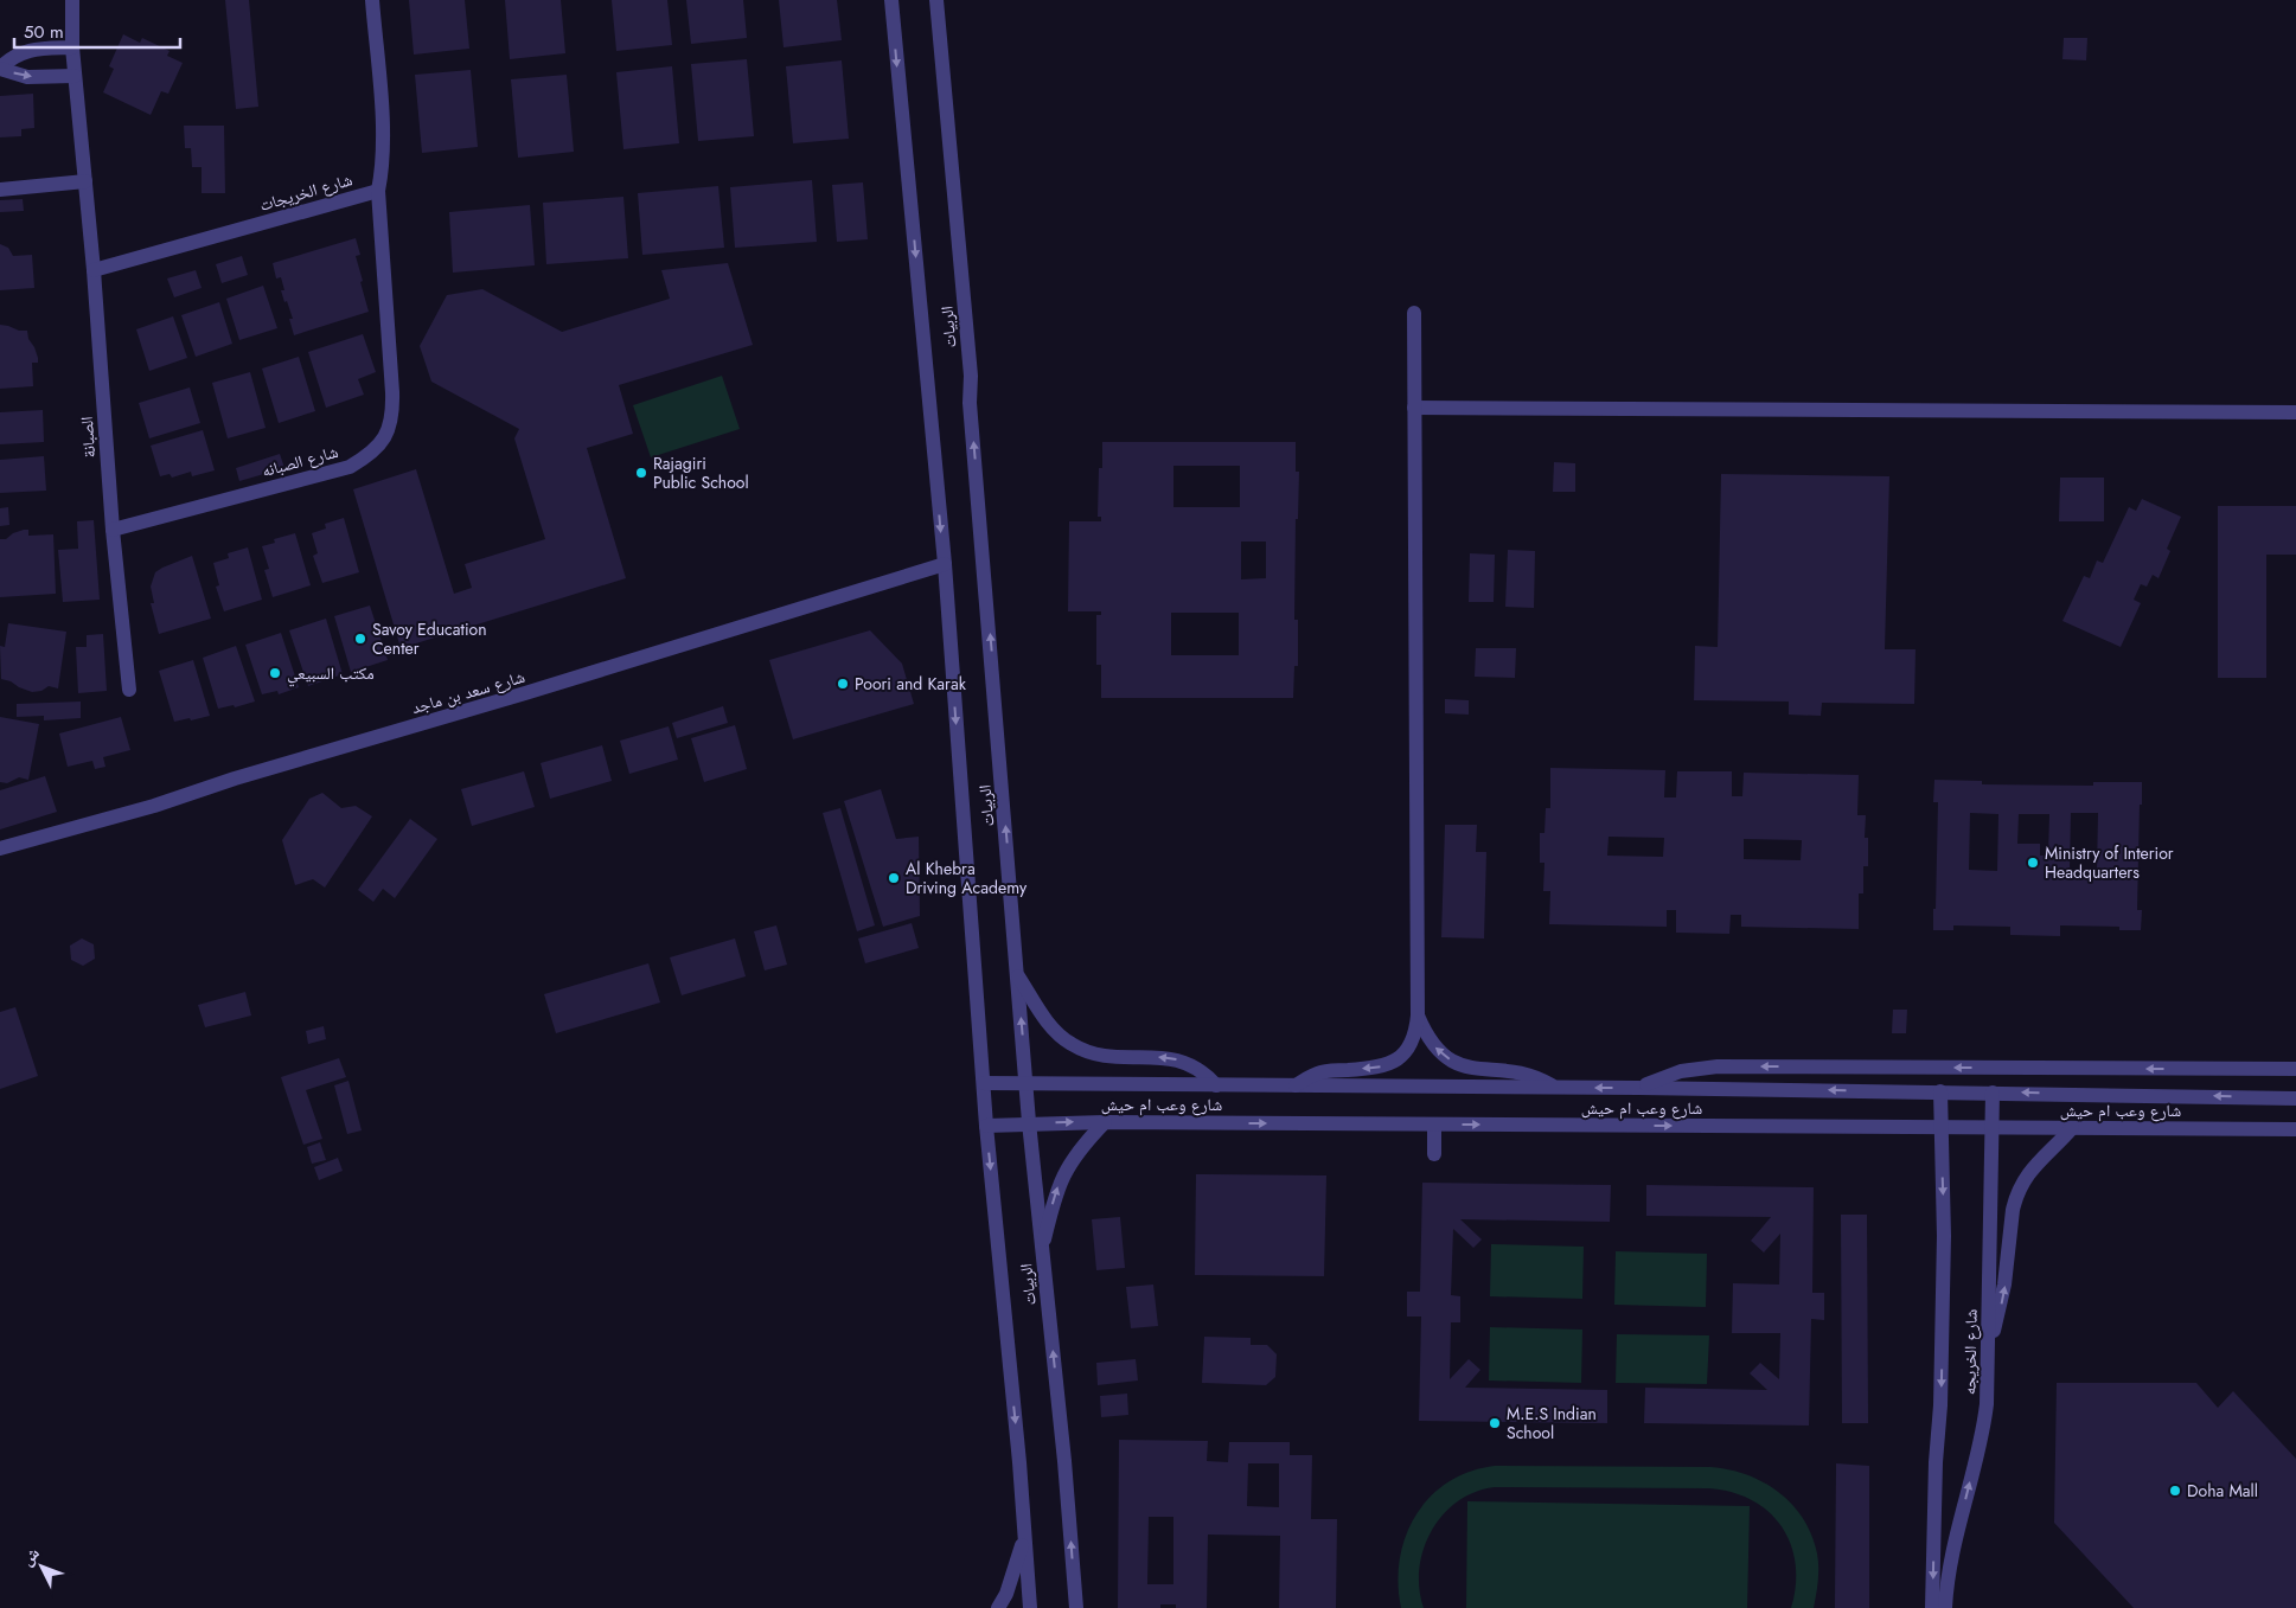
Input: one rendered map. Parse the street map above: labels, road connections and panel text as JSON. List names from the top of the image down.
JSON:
{
  "streets": {
    "street": [
      "شارع الخريجات",
      "الربيات",
      "الصبانة",
      "شارع الصبانه",
      "شارع سعد بن ماجد",
      "شارع وعب ام حيش",
      "شارع الخريجه"
    ]
  },
  "crossings": [
    ["شارع الخريجات", "الصبانة"],
    ["شارع الخريجات", "شارع الصبانه"],
    ["الربيات", "شارع سعد بن ماجد"],
    ["الربيات", "شارع وعب ام حيش"],
    ["الصبانة", "شارع الصبانه"],
    ["شارع وعب ام حيش", "شارع الخريجه"]
  ],
  "places": [
    "Rajagiri Public School",
    "Savoy Education Center",
    "مكتب السبيعي",
    "Poori and Karak",
    "Ministry of Interior Headquarters",
    "Al Khebra Driving Academy",
    "M.E.S Indian School",
    "Doha Mall"
  ],
  "scale_bar": "50 m",
  "north": "top left"
}
